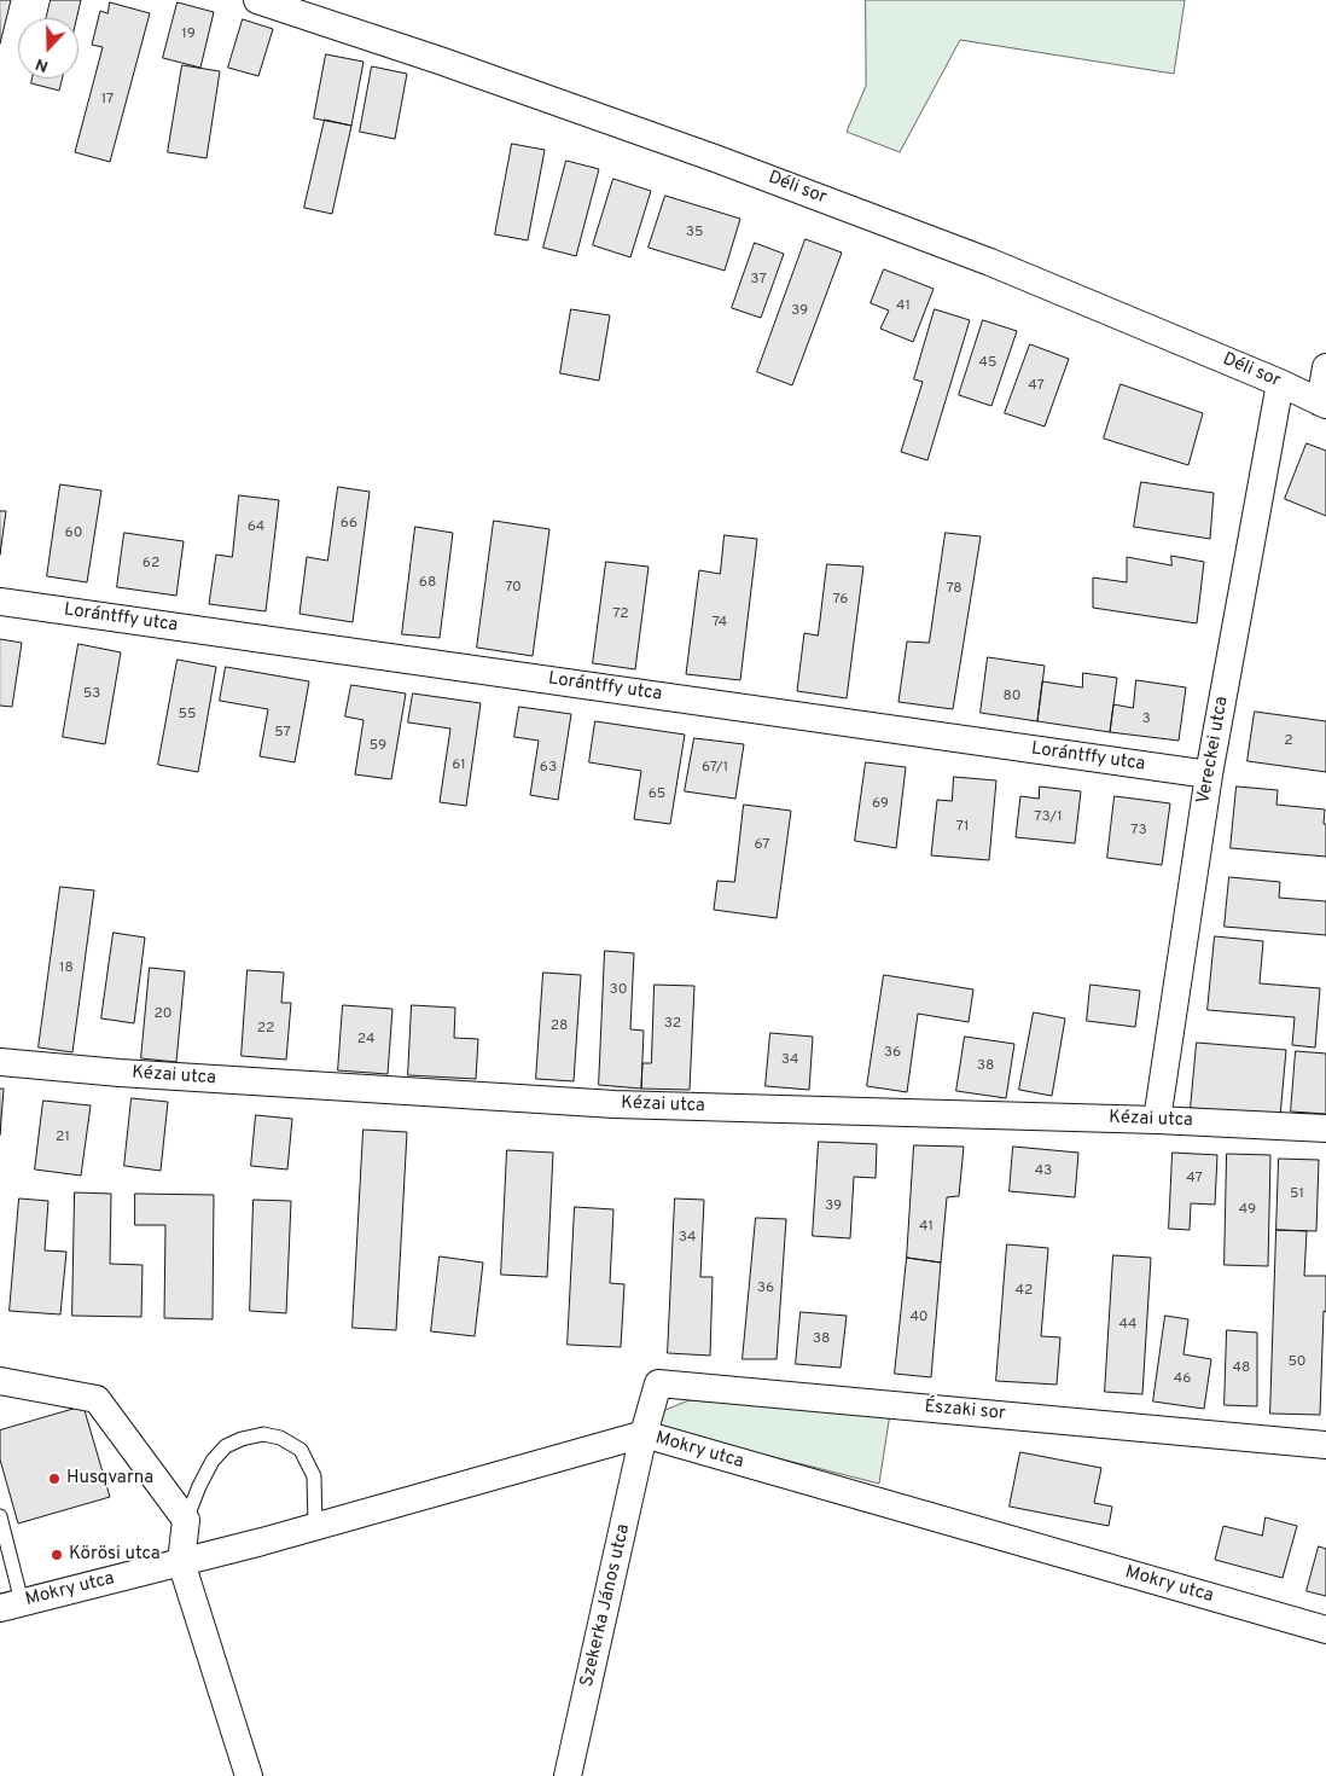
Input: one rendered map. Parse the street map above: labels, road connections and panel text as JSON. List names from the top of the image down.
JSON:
{
  "streets": {
    "street": [
      "Déli sor",
      "Lorántffy utca",
      "Vereckei utca",
      "Kézai utca",
      "Északi sor",
      "Mokry utca",
      "Szekerka János utca"
    ]
  },
  "crossings": [
    ["Déli sor", "Vereckei utca"],
    ["Lorántffy utca", "Vereckei utca"],
    ["Vereckei utca", "Kézai utca"],
    ["Északi sor", "Mokry utca"],
    ["Északi sor", "Szekerka János utca"],
    ["Mokry utca", "Szekerka János utca"]
  ],
  "places": ["Husqvarna", "Körösi utca"],
  "house_numbers": [
    "19",
    "17",
    "35",
    "37",
    "41",
    "39",
    "45",
    "47",
    "66",
    "64",
    "60",
    "62",
    "68",
    "70",
    "78",
    "76",
    "72",
    "74",
    "53",
    "80",
    "55",
    "3",
    "57",
    "2",
    "59",
    "61",
    "63",
    "67/1",
    "65",
    "69",
    "73/1",
    "71",
    "73",
    "67",
    "18",
    "30",
    "20",
    "32",
    "28",
    "22",
    "24",
    "36",
    "34",
    "38",
    "21",
    "43",
    "47",
    "51",
    "39",
    "49",
    "41",
    "34",
    "36",
    "42",
    "40",
    "44",
    "38",
    "50",
    "48",
    "46"
  ],
  "north": "bottom"
}
